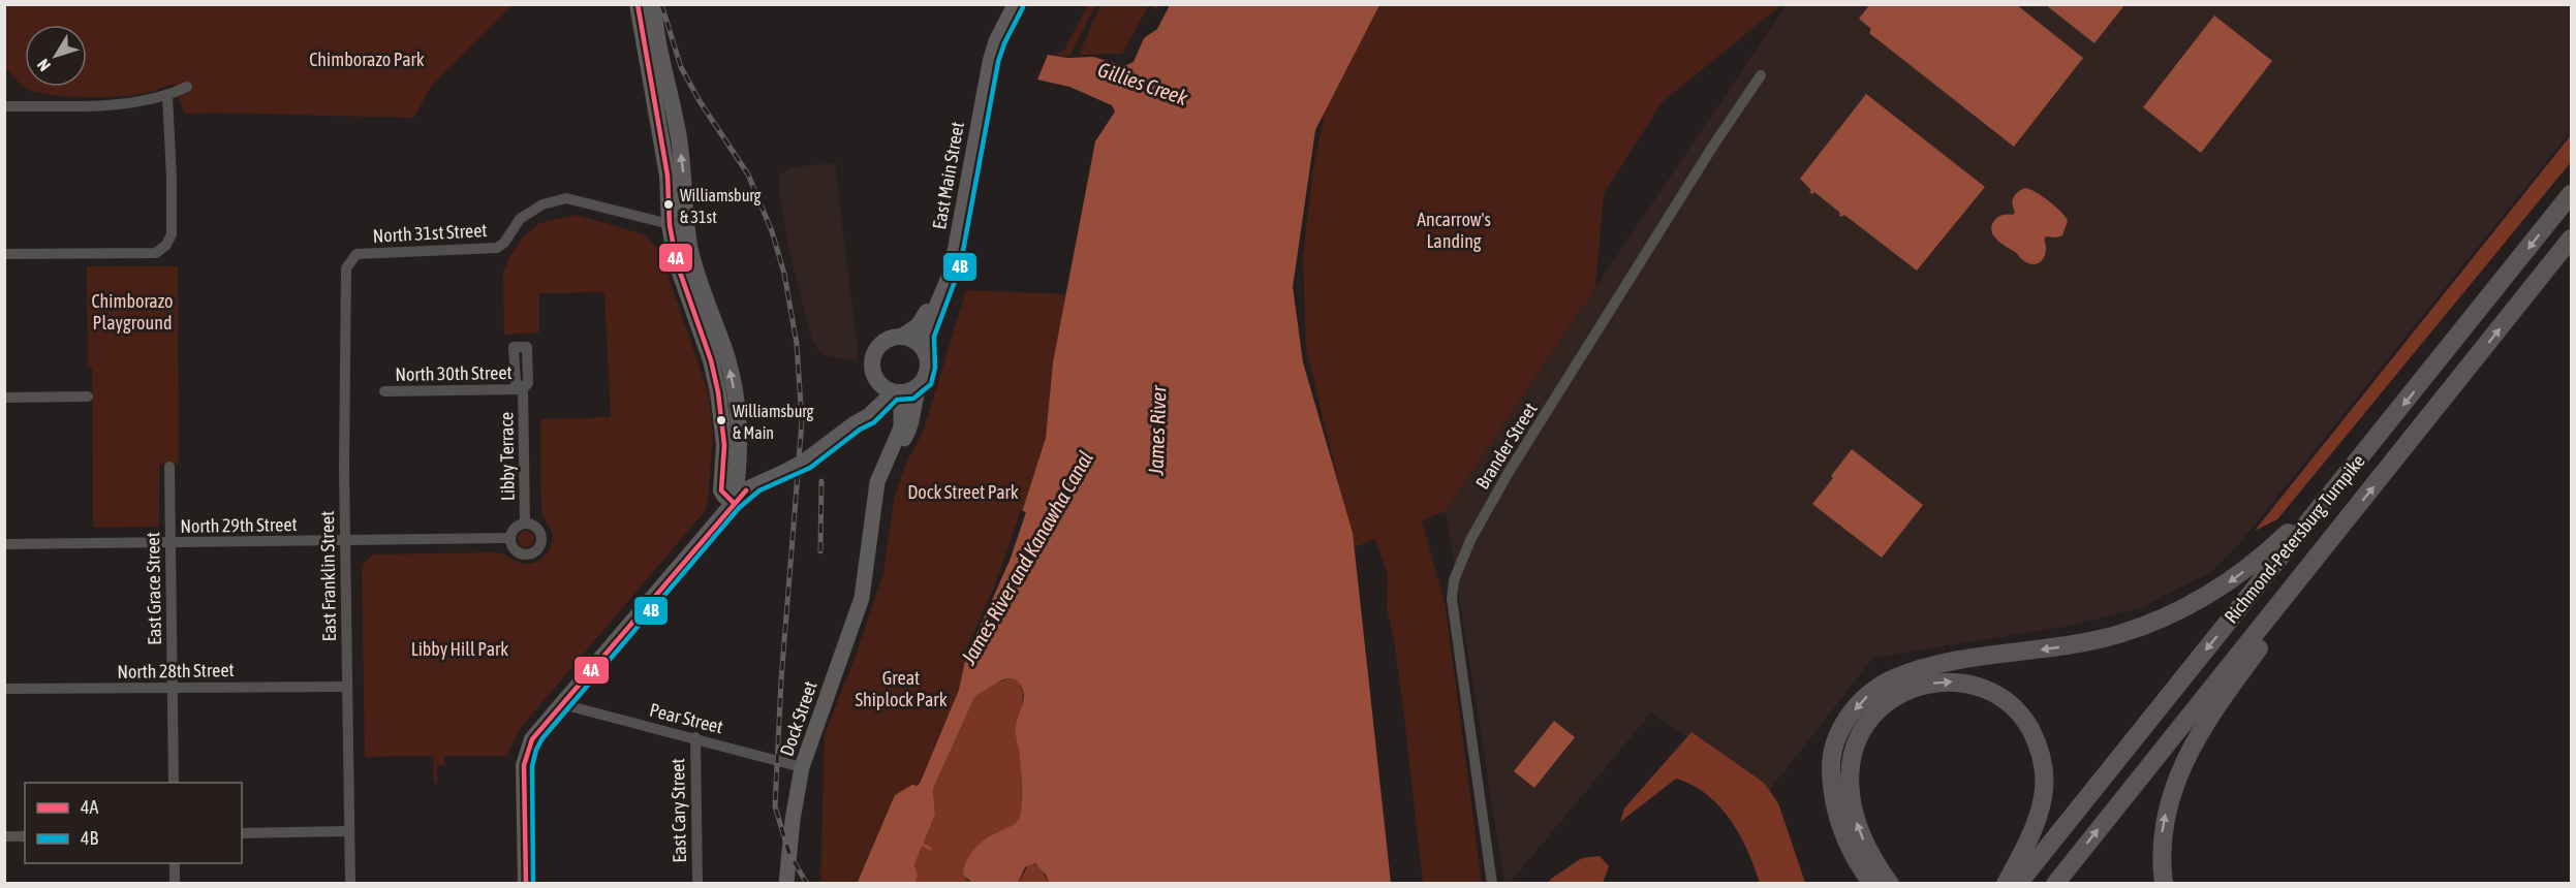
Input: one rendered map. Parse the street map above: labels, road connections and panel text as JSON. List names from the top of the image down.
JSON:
{
  "streets": {
    "highway": ["Richmond-Petersburg Turnpike"],
    "main road": ["East Main Street", "Dock Street"],
    "street": [
      "North 31st Street",
      "North 30th Street",
      "Brander Street",
      "Libby Terrace",
      "North 29th Street",
      "East Franklin Street",
      "East Grace Street",
      "North 28th Street",
      "Pear Street",
      "East Cary Street"
    ]
  },
  "crossings": [
    ["East Main Street", "Dock Street"],
    ["North 31st Street", "East Franklin Street"],
    ["North 30th Street", "Libby Terrace"],
    ["Libby Terrace", "North 29th Street"],
    ["North 29th Street", "East Franklin Street"],
    ["North 29th Street", "East Grace Street"],
    ["East Franklin Street", "North 28th Street"],
    ["East Grace Street", "North 28th Street"],
    ["Pear Street", "Dock Street"],
    ["Pear Street", "East Cary Street"]
  ],
  "water": ["Gillies Creek", "James River", "James River and Kanawha Canal"],
  "parks": [
    "Chimborazo Park",
    "Ancarrow's Landing",
    "Chimborazo Playground",
    "Dock Street Park",
    "Libby Hill Park",
    "Great Shiplock Park"
  ],
  "places": ["Williamsburg & 31st", "Williamsburg & Main"],
  "lines": ["transit line 4A", "transit line 4B"],
  "legend": ["4A", "4B"],
  "north": "bottom left"
}
